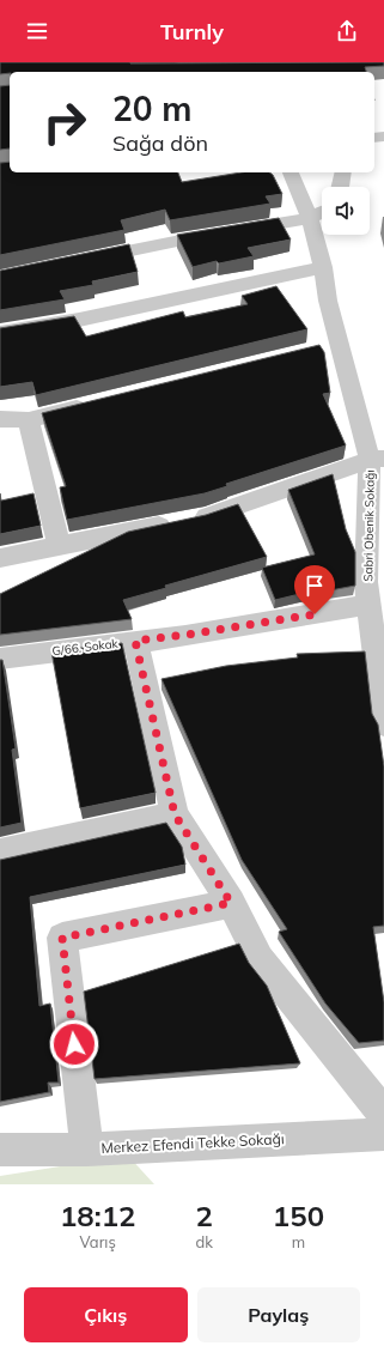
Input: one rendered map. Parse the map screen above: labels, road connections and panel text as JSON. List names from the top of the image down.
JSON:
{
  "streets": {
    "street": ["Sabri Obenik Sokağı", "G/66. Sokak", "Merkez Efendi Tekke Sokağı"]
  },
  "crossings": [
    ["Sabri Obenik Sokağı", "G/66. Sokak"]
  ],
  "page": {
    "header": "Turnly",
    "turn": ["20 m", "Sağa dön"],
    "eta": [
      "18:12",
      "Varış",
      "2",
      "dk",
      "150",
      "m"
    ],
    "buttons": ["Çıkış", "Paylaş"]
  }
}
